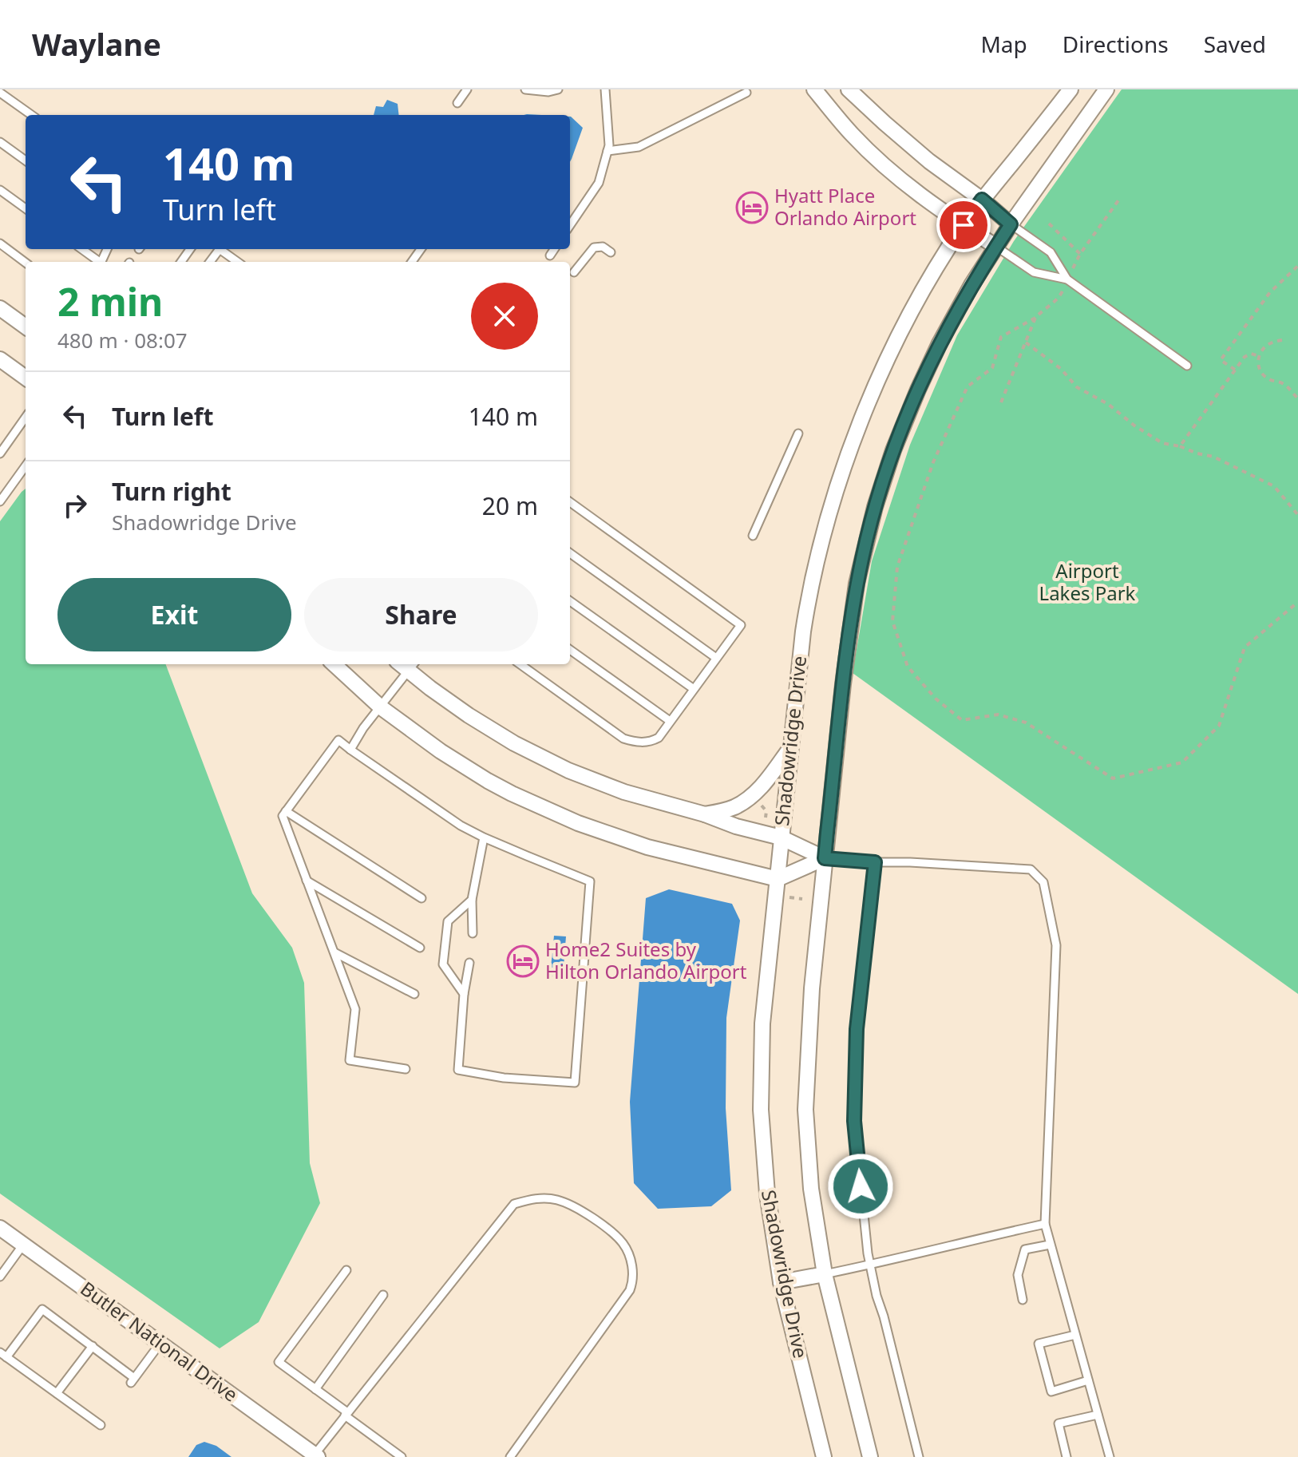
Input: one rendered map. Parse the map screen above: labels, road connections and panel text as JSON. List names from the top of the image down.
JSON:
{
  "streets": {
    "street": ["Shadowridge Drive", "Butler National Drive"]
  },
  "parks": ["Airport Lakes Park"],
  "places": {
    "hotel": ["Hyatt Place Orlando Airport", "Home2 Suites by Hilton Orlando Airport"]
  },
  "page": {
    "header": "Waylane",
    "nav": ["Map", "Directions", "Saved"],
    "turn": ["140 m", "Turn left"],
    "heading": ["2 min", "480 m · 08:07"],
    "list": [
      {
        "name": "Turn left",
        "value": "140 m"
      },
      {
        "name": "Turn right",
        "note": "Shadowridge Drive",
        "value": "20 m"
      }
    ],
    "buttons": ["Exit", "Share"]
  }
}
